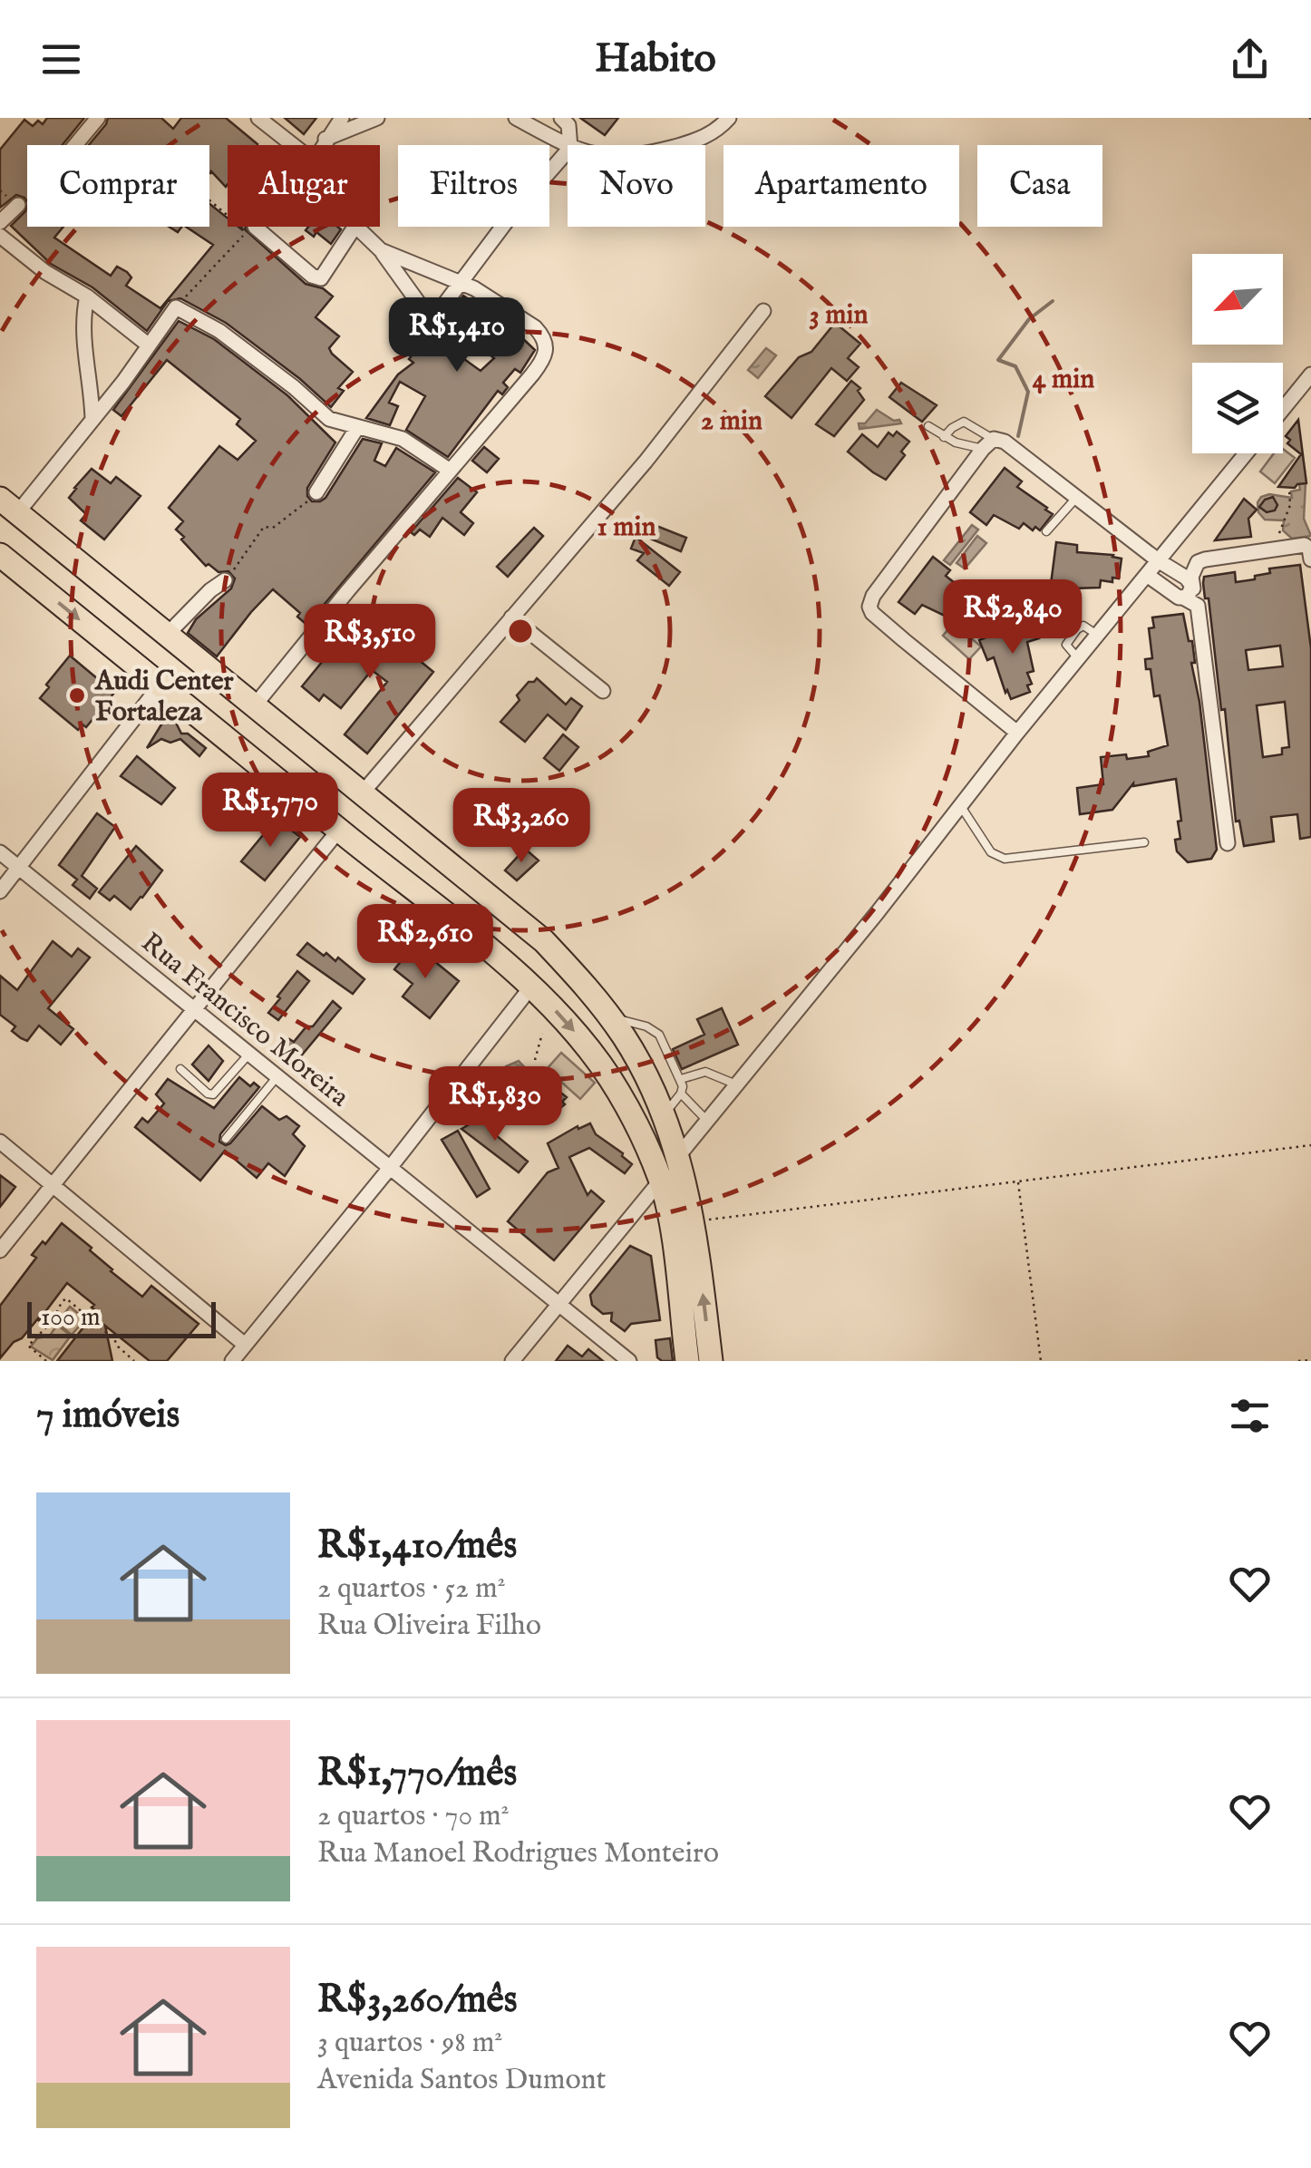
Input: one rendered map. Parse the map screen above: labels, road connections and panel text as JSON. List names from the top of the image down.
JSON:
{
  "streets": {
    "street": ["Rua Francisco Moreira"]
  },
  "places": ["Audi Center Fortaleza"],
  "scale_bar": "100 m",
  "north": "bottom left",
  "page": {
    "header": "Habito",
    "chip": [
      "Comprar",
      "Alugar",
      "Filtros",
      "Novo",
      "Apartamento",
      "Casa"
    ],
    "price": [
      "R$1,410",
      "R$2,840",
      "R$3,510",
      "R$1,770",
      "R$3,260",
      "R$2,610",
      "R$1,830"
    ],
    "scale": "100 m",
    "heading": "7 imóveis",
    "list": [
      {
        "name": "R$1,410/mês",
        "note": "2 quartos · 52 m² · Rua Oliveira Filho"
      },
      {
        "name": "R$1,770/mês",
        "note": "2 quartos · 70 m² · Rua Manoel Rodrigues Monteiro"
      },
      {
        "name": "R$3,260/mês",
        "note": "3 quartos · 98 m² · Avenida Santos Dumont"
      }
    ]
  },
  "rings": [
    "3 min",
    "4 min",
    "2 min",
    "1 min"
  ]
}
